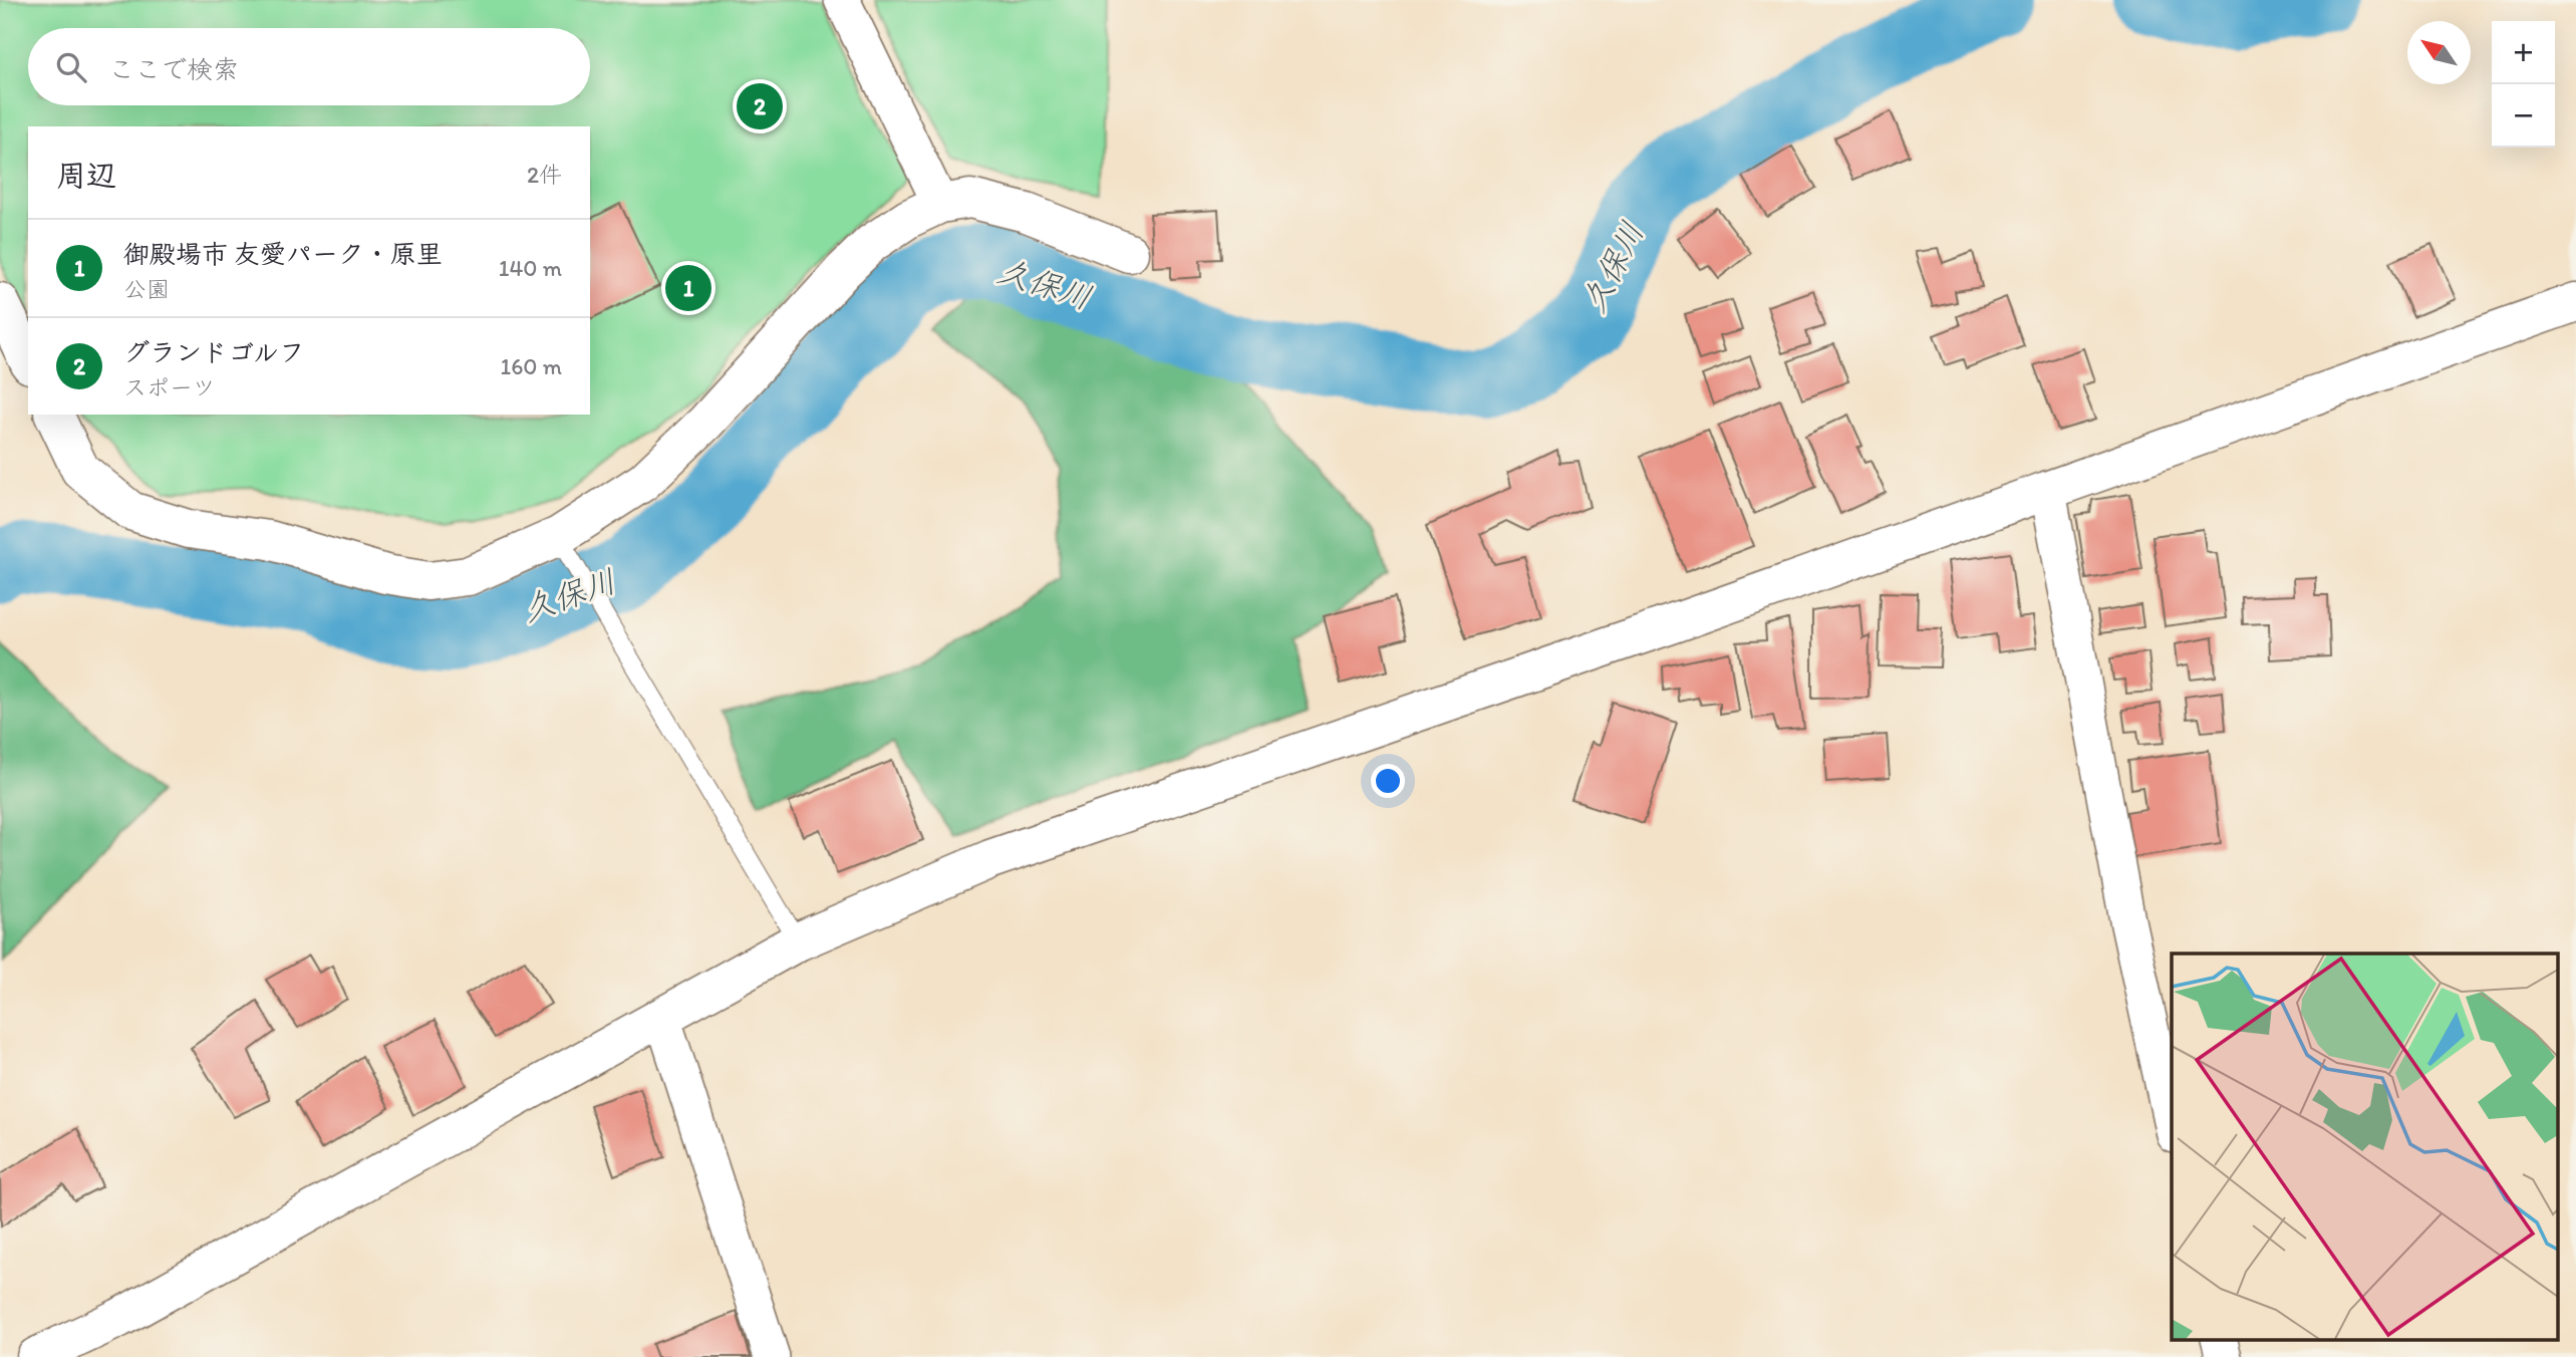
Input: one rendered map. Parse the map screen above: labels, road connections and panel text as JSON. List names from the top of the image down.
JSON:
{
  "water": ["久保川"],
  "north": "top left",
  "page": {
    "map_buttons": ["+", "−"],
    "search": "ここで検索",
    "pins": ["2", "1"],
    "heading": ["周辺", "2件"],
    "list": [
      {
        "mark": "1",
        "name": "御殿場市 友愛パーク・原里",
        "note": "公園",
        "value": "140 m"
      },
      {
        "mark": "2",
        "name": "グランドゴルフ",
        "note": "スポーツ",
        "value": "160 m"
      }
    ]
  }
}
